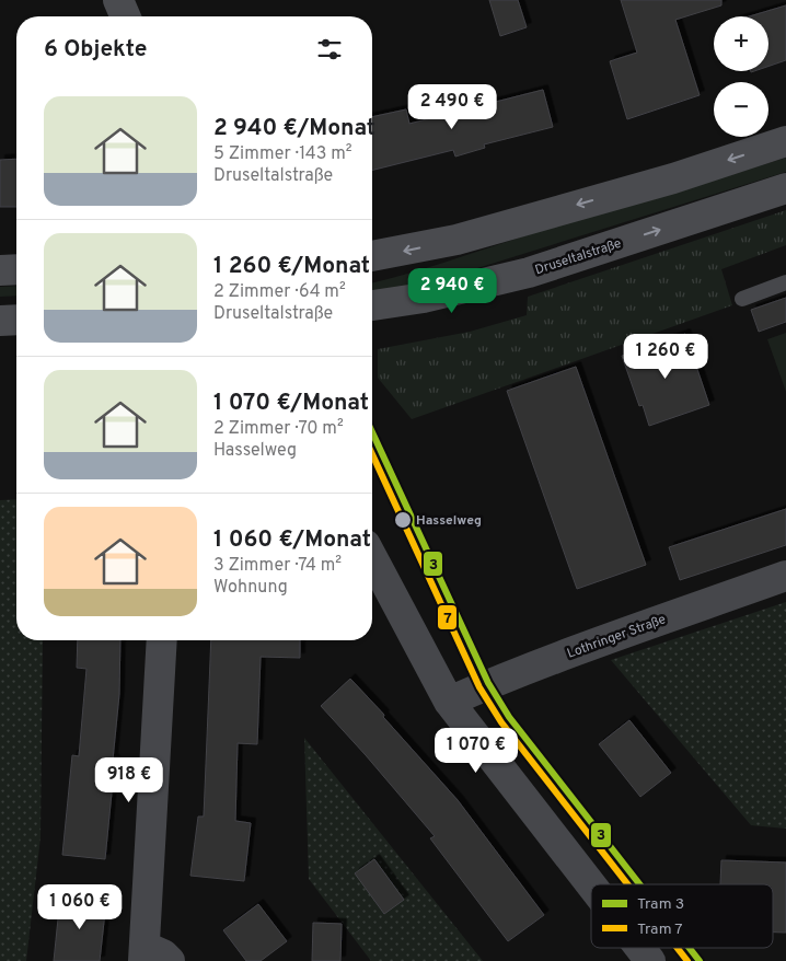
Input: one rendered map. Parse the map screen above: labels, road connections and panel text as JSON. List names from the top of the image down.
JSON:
{
  "streets": {
    "main road": ["Druseltalstraße"],
    "street": ["Lothringer Straße"]
  },
  "places": ["Hasselweg"],
  "lines": ["tram line 3", "tram line 7"],
  "legend": ["Tram 3", "Tram 7"],
  "page": {
    "map_buttons": ["+", "−"],
    "heading": "6 Objekte",
    "list": [
      {
        "name": "2 940 €/Monat",
        "note": "5 Zimmer · 143 m² · Druseltalstraße"
      },
      {
        "name": "1 260 €/Monat",
        "note": "2 Zimmer · 64 m² · Druseltalstraße"
      },
      {
        "name": "1 070 €/Monat",
        "note": "2 Zimmer · 70 m² · Hasselweg"
      },
      {
        "name": "1 060 €/Monat",
        "note": "3 Zimmer · 74 m² · Wohnung"
      }
    ],
    "price": [
      "2 490 €",
      "2 940 €",
      "1 260 €",
      "1 070 €",
      "918 €",
      "1 060 €"
    ]
  }
}
